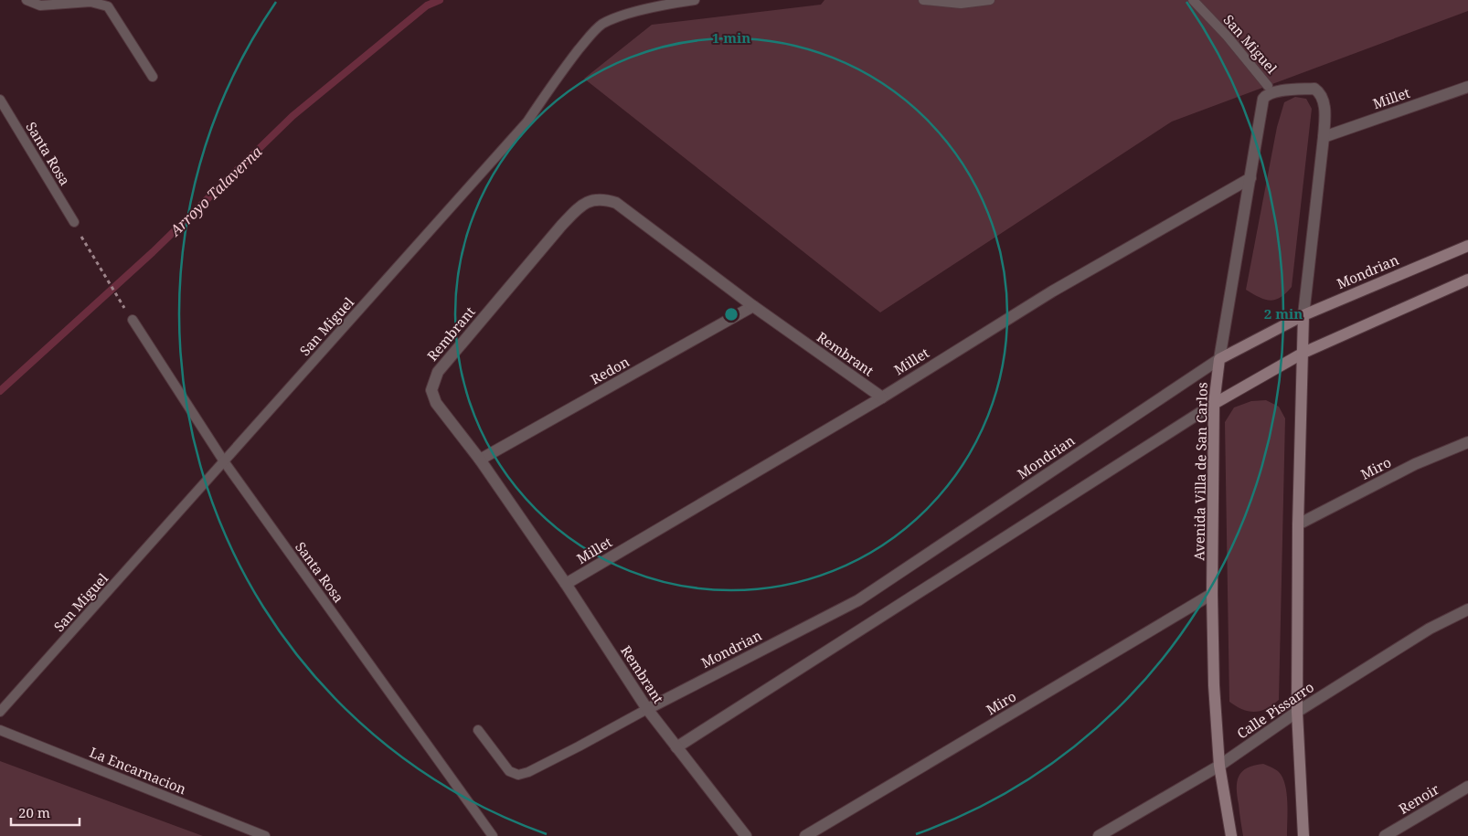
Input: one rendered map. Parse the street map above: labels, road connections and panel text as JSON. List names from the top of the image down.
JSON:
{
  "streets": {
    "street": [
      "Millet",
      "Mondrian",
      "Rembrant",
      "Redon",
      "Miro",
      "Avenida Villa de San Carlos",
      "Calle Pissarro",
      "Renoir"
    ],
    "lane": ["San Miguel", "Santa Rosa", "La Encarnacion"]
  },
  "crossings": [
    ["San Miguel", "Santa Rosa"],
    ["Millet", "Rembrant"],
    ["Millet", "Avenida Villa de San Carlos"],
    ["Mondrian", "Rembrant"],
    ["Mondrian", "Avenida Villa de San Carlos"],
    ["Rembrant", "Redon"],
    ["Miro", "Avenida Villa de San Carlos"],
    ["Avenida Villa de San Carlos", "Calle Pissarro"]
  ],
  "water": ["Arroyo Talaverna"],
  "scale_bar": "20 m",
  "rings": ["1 min", "2 min"]
}
